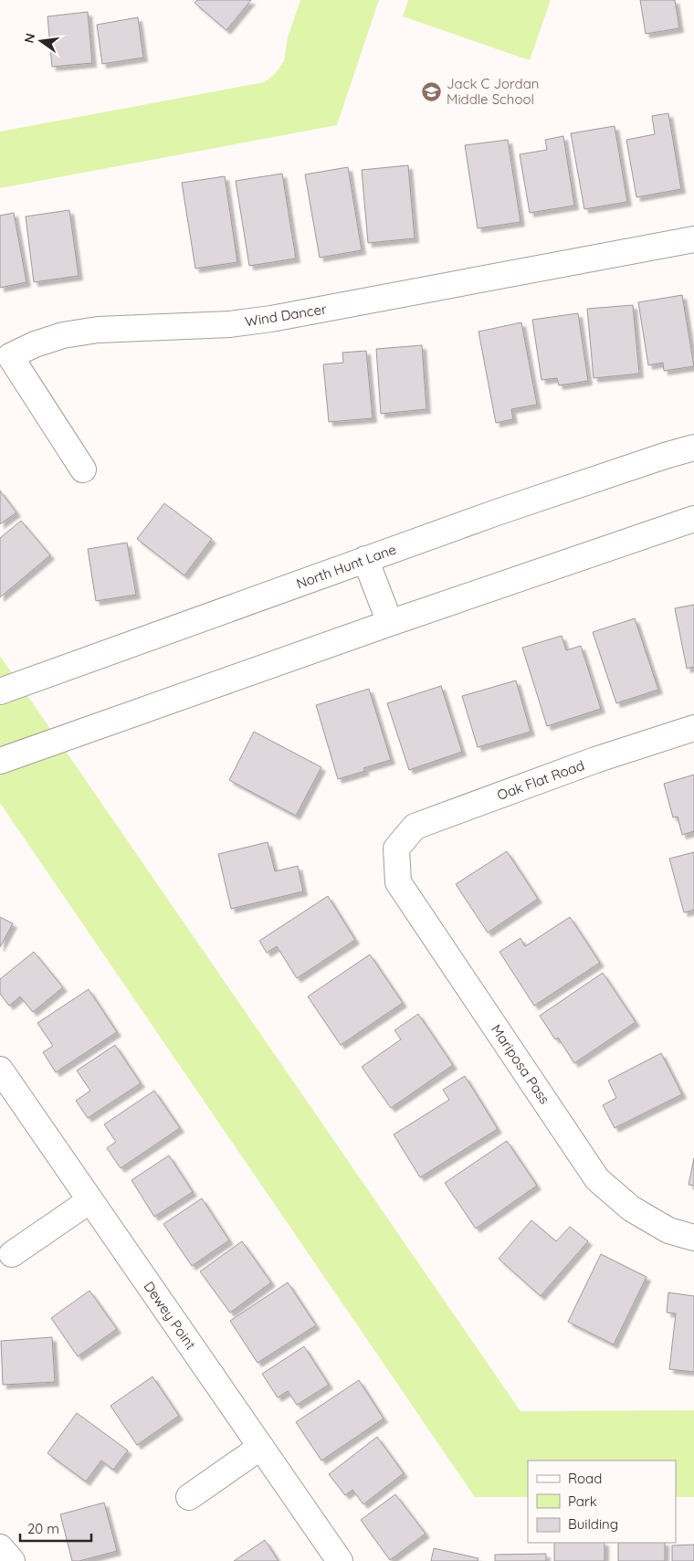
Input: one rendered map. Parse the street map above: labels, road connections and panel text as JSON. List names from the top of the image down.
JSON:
{
  "streets": {
    "street": [
      "Wind Dancer",
      "North Hunt Lane",
      "Oak Flat Road",
      "Mariposa Pass",
      "Dewey Point"
    ]
  },
  "crossings": [
    ["Oak Flat Road", "Mariposa Pass"]
  ],
  "places": {
    "school or university": ["Jack C Jordan Middle School"]
  },
  "legend": ["Road", "Park", "Building"],
  "scale_bar": "20 m",
  "north": "left"
}
